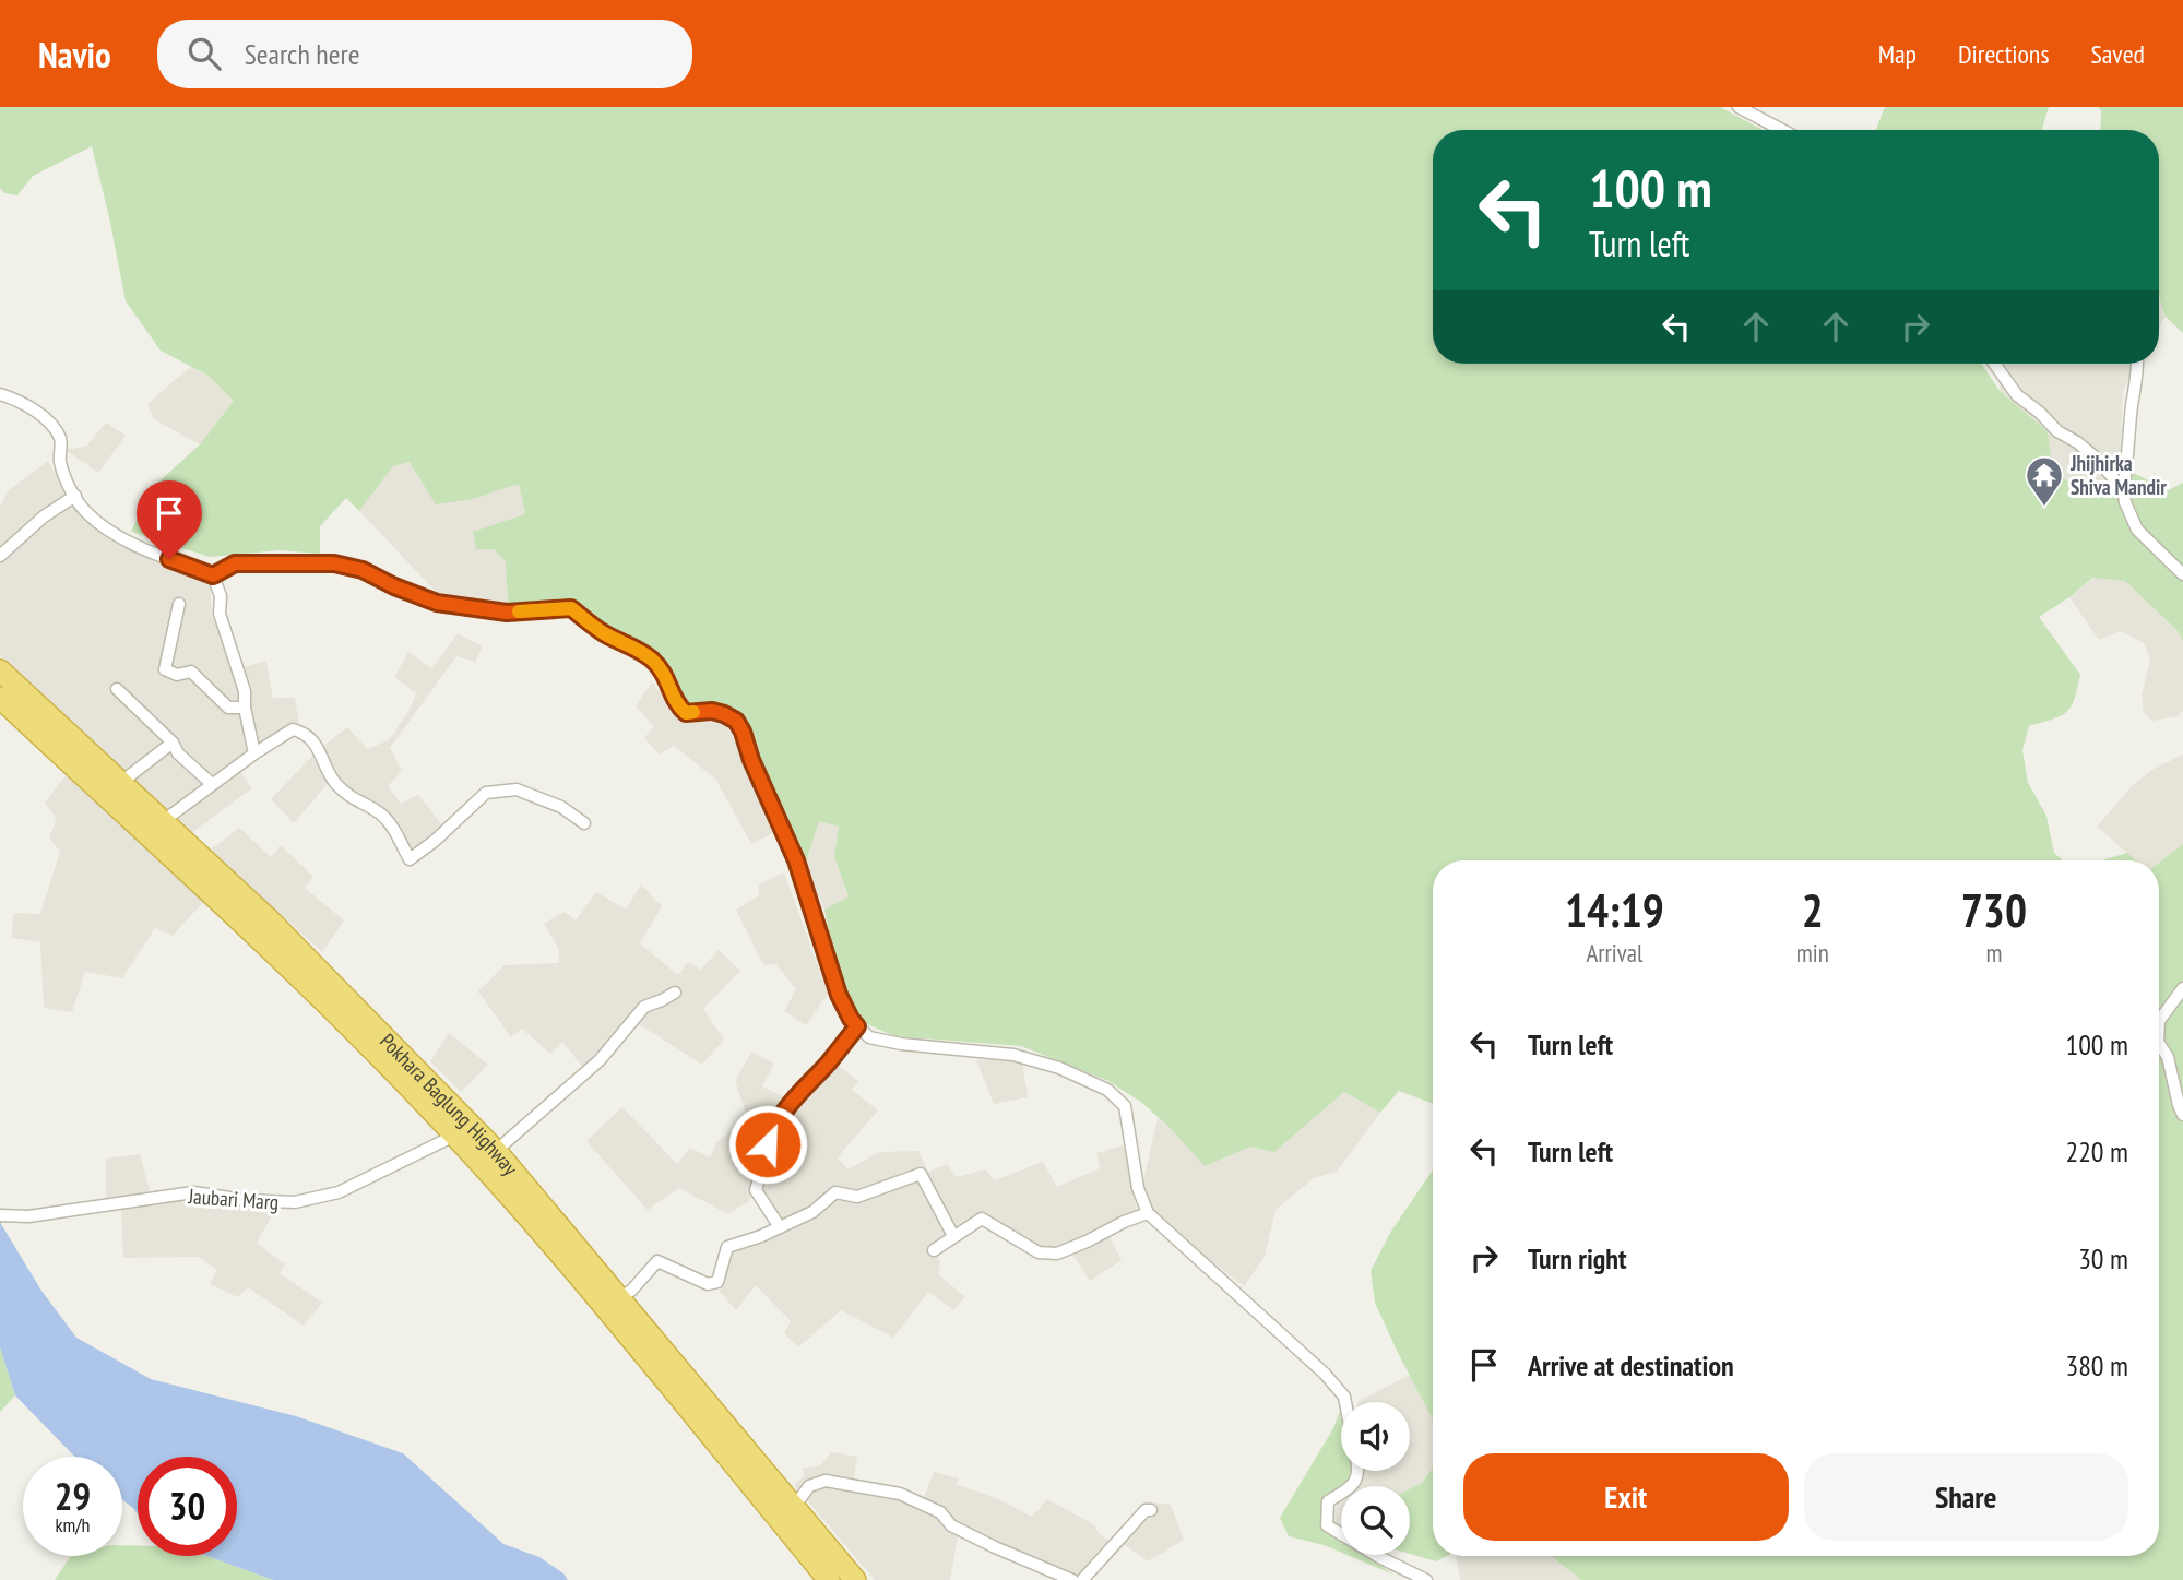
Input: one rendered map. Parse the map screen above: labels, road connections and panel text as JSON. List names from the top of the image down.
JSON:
{
  "streets": {
    "highway": ["Pokhara Baglung Highway"],
    "street": ["Jaubari Marg"]
  },
  "crossings": [
    ["Pokhara Baglung Highway", "Jaubari Marg"]
  ],
  "places": {
    "temple": ["Jhijhirka Shiva Mandir"]
  },
  "page": {
    "header": "Navio",
    "search": "Search here",
    "nav": ["Map", "Directions", "Saved"],
    "turn": ["100 m", "Turn left"],
    "eta": [
      "14:19",
      "Arrival",
      "2",
      "min",
      "730",
      "m"
    ],
    "list": [
      {
        "name": "Turn left",
        "value": "100 m"
      },
      {
        "name": "Turn left",
        "value": "220 m"
      },
      {
        "name": "Turn right",
        "value": "30 m"
      },
      {
        "name": "Arrive at destination",
        "value": "380 m"
      }
    ],
    "buttons": ["Exit", "Share"],
    "speed": "29 km/h",
    "limit": "30"
  }
}
